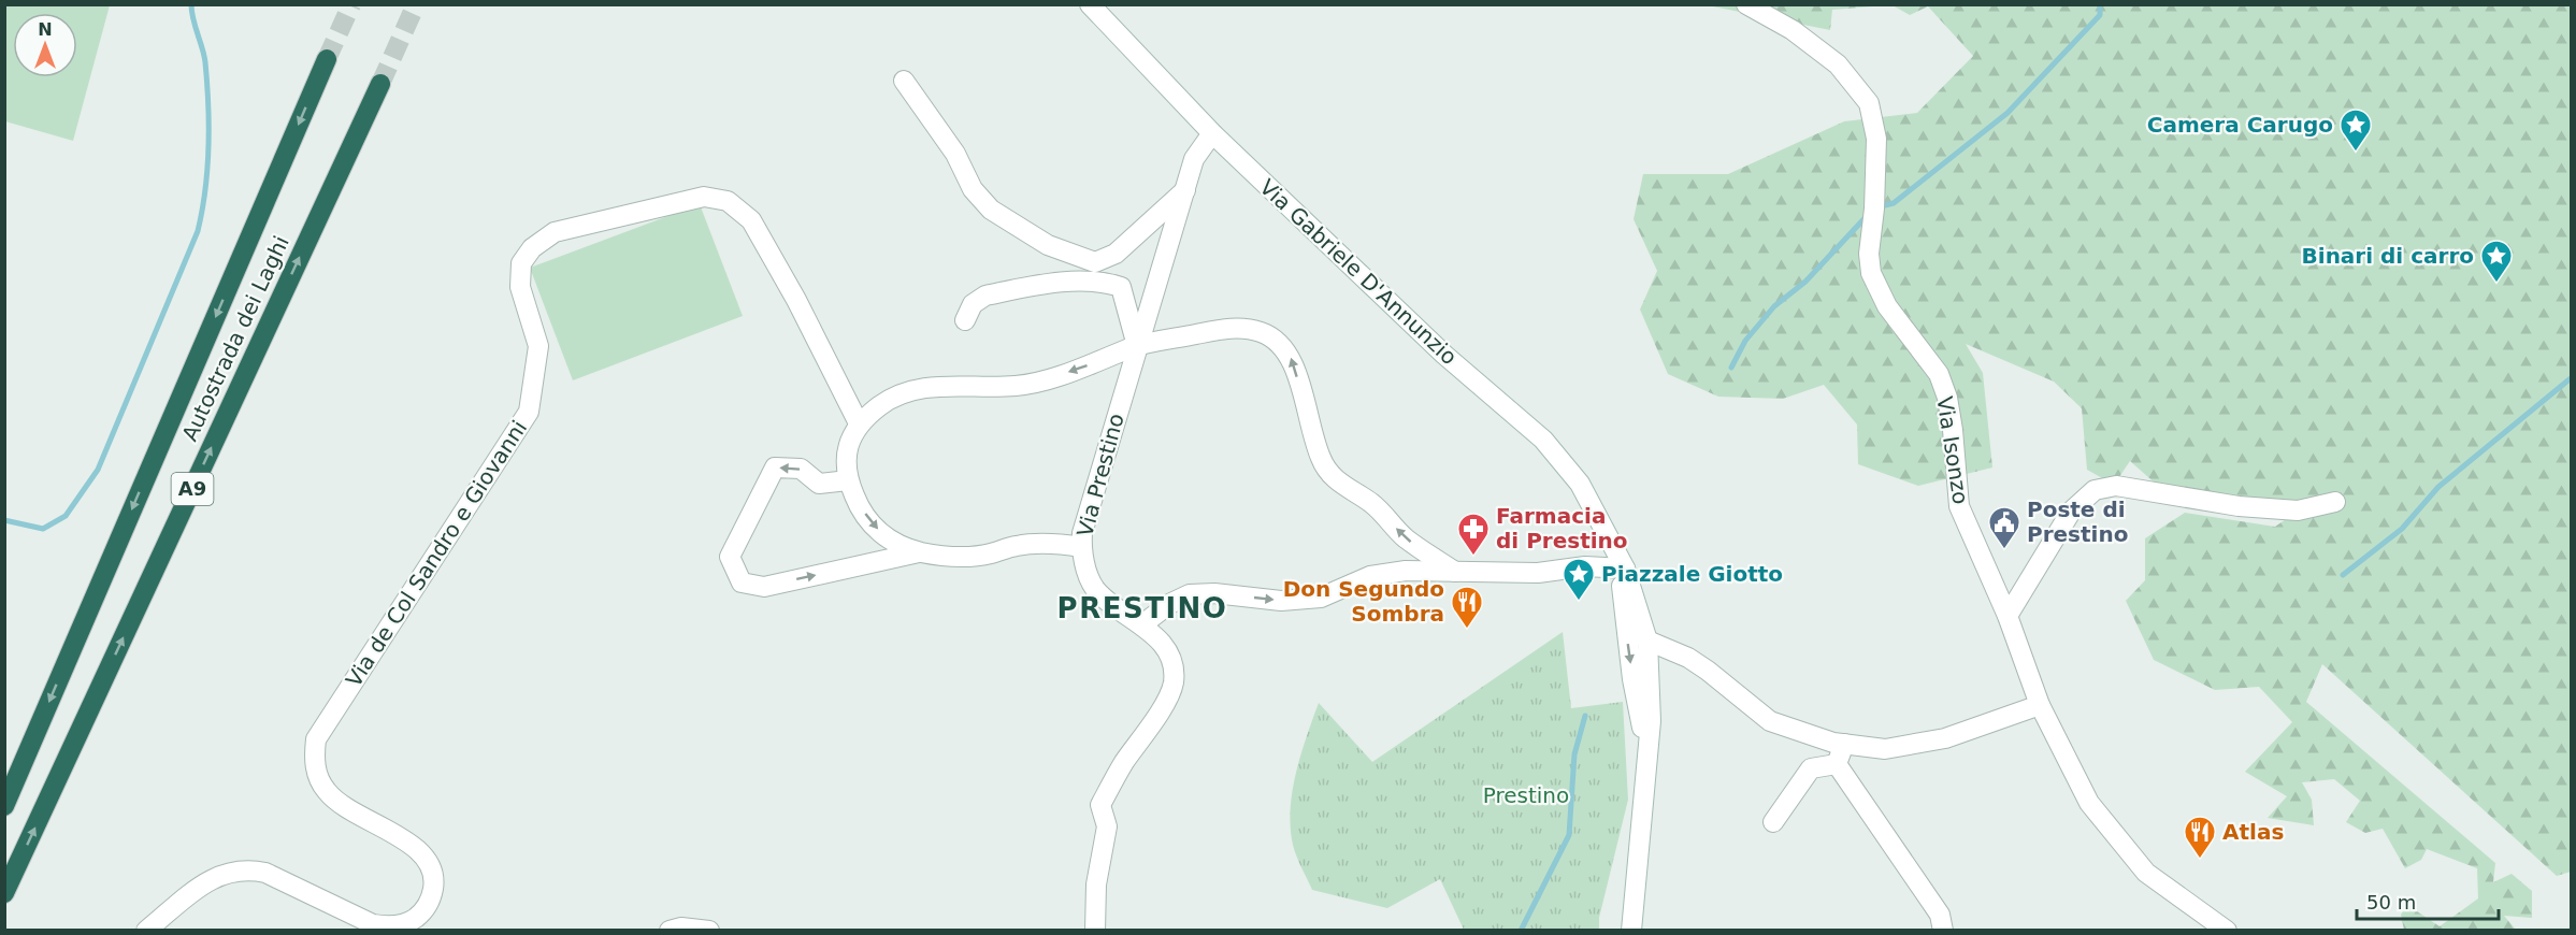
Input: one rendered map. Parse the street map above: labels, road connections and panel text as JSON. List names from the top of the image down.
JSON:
{
  "streets": {
    "highway": ["Autostrada dei Laghi", "A9"],
    "street": [
      "Via Gabriele D'Annunzio",
      "Via Isonzo",
      "Via Prestino",
      "Via de Col Sandro e Giovanni"
    ]
  },
  "crossings": [
    ["Via Gabriele D'Annunzio", "Via Prestino"]
  ],
  "districts": ["PRESTINO"],
  "parks": ["Prestino"],
  "places": {
    "place": ["Camera Carugo", "Binari di carro", "Piazzale Giotto"],
    "public building": ["Poste di Prestino"],
    "pharmacy": ["Farmacia di Prestino"],
    "restaurant": ["Don Segundo Sombra", "Atlas"]
  },
  "scale_bar": "50 m",
  "north": "top"
}
